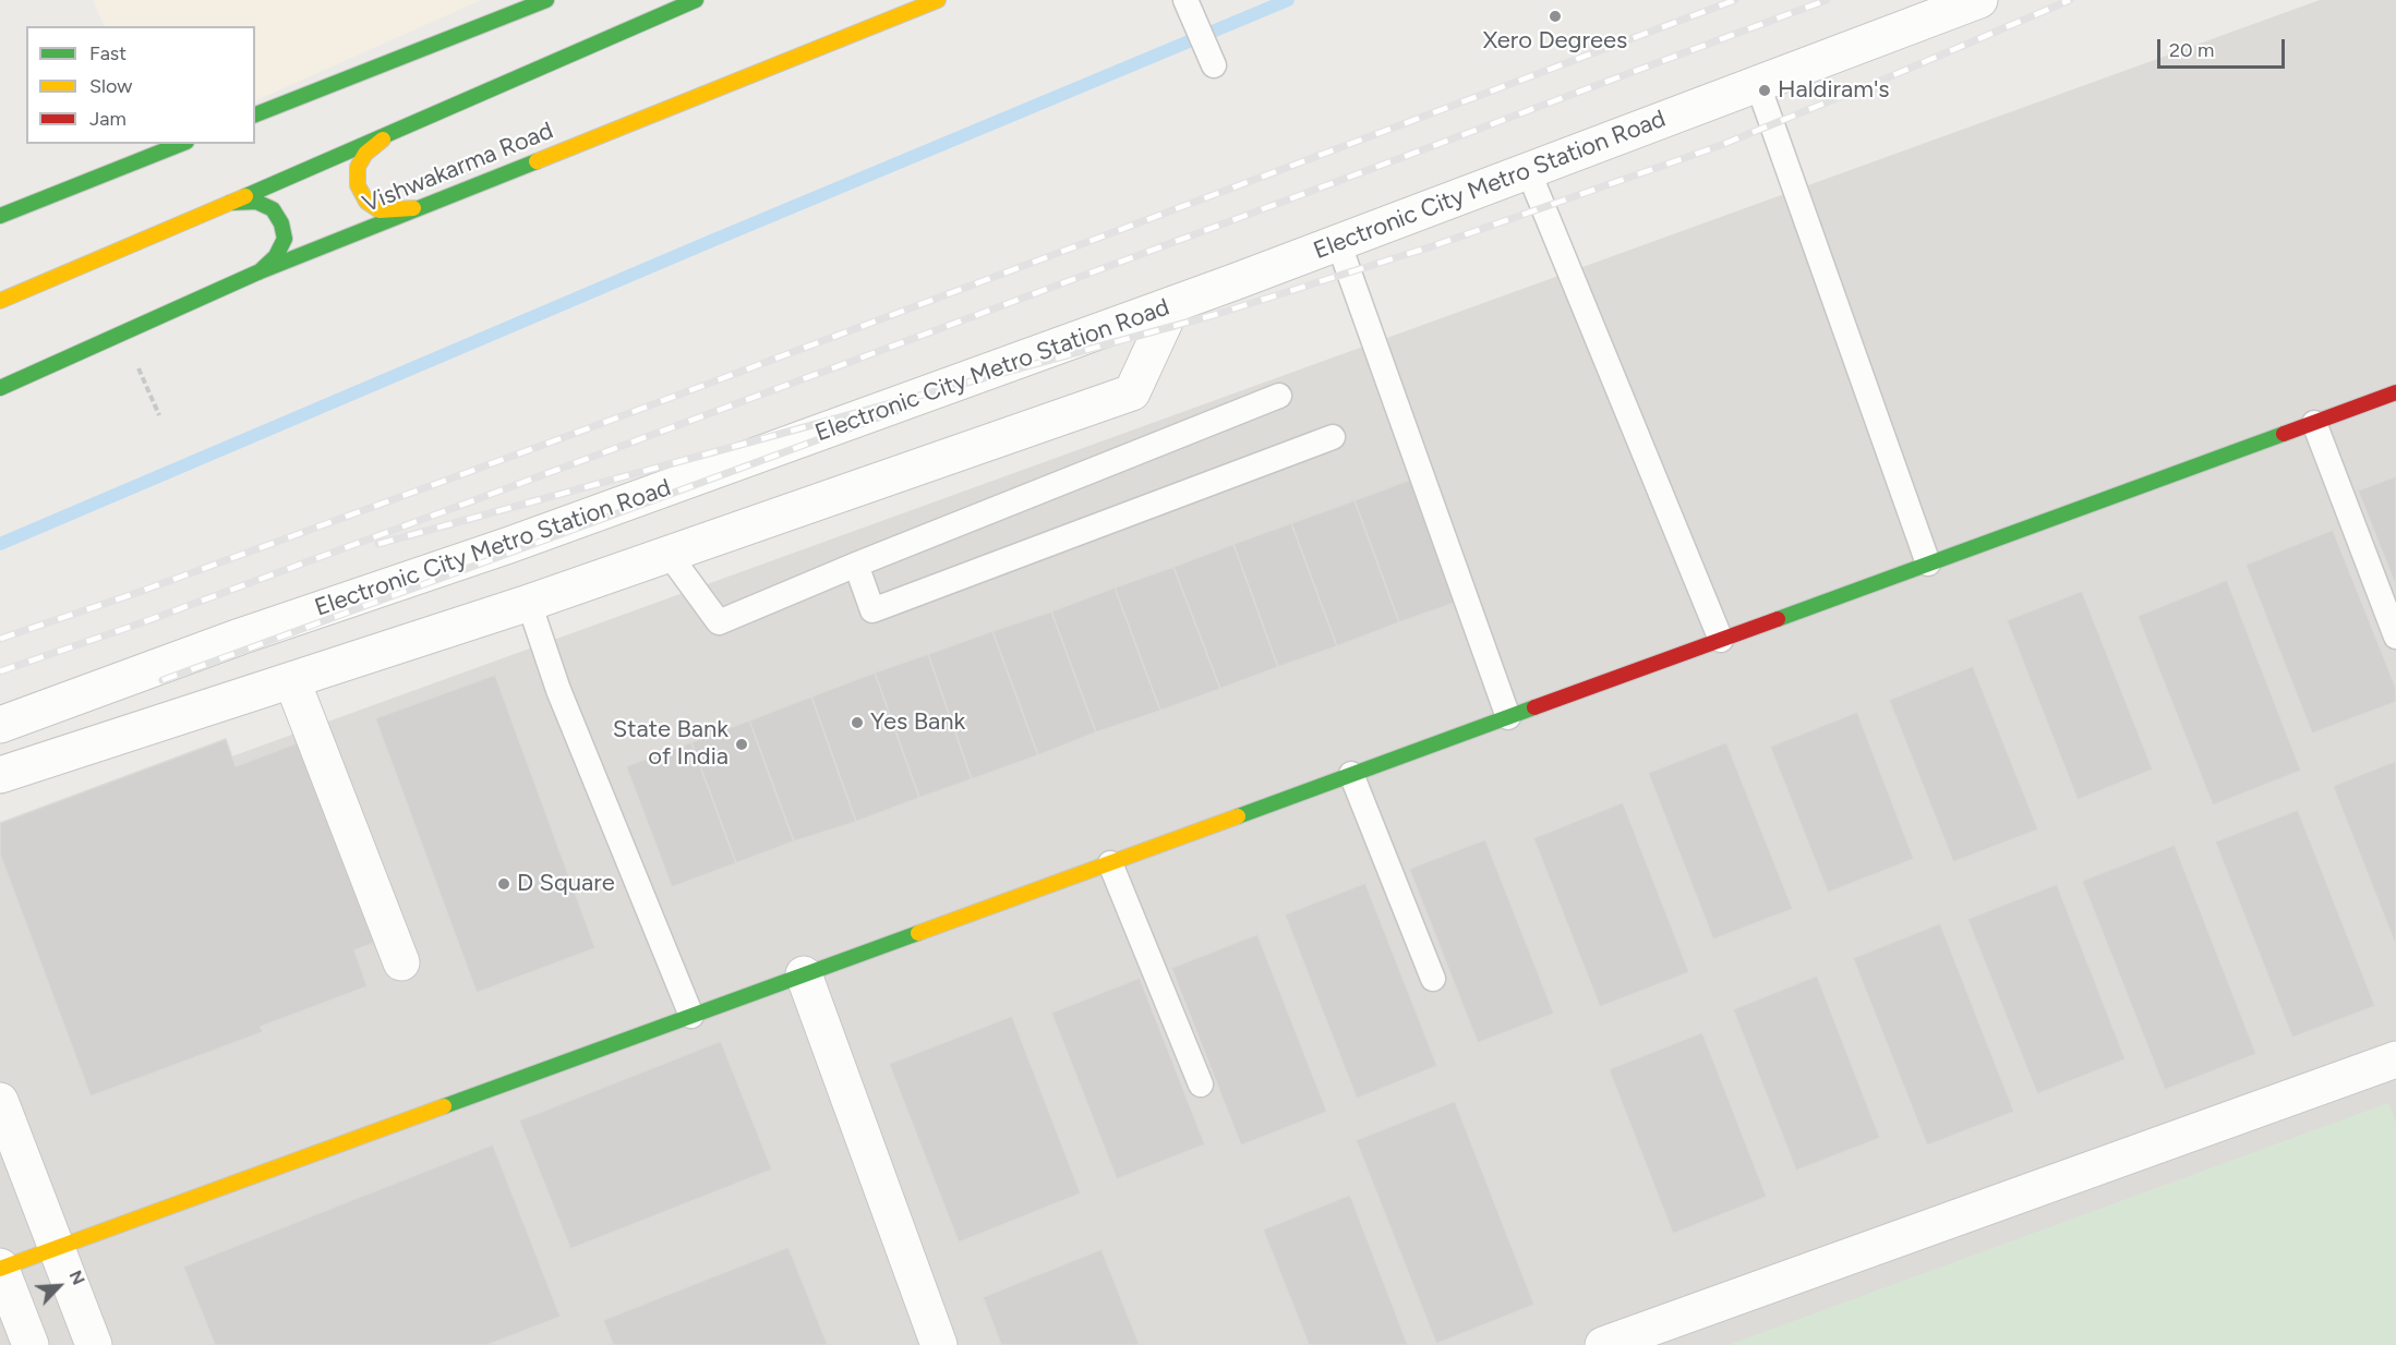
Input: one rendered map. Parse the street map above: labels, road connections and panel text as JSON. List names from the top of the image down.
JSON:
{
  "streets": {
    "street": ["Vishwakarma Road", "Electronic City Metro Station Road"]
  },
  "places": [
    "Xero Degrees",
    "Haldiram's",
    "Yes Bank",
    "State Bank of India",
    "D Square"
  ],
  "legend": ["Fast", "Slow", "Jam"],
  "scale_bar": "20 m",
  "north": "top right"
}
